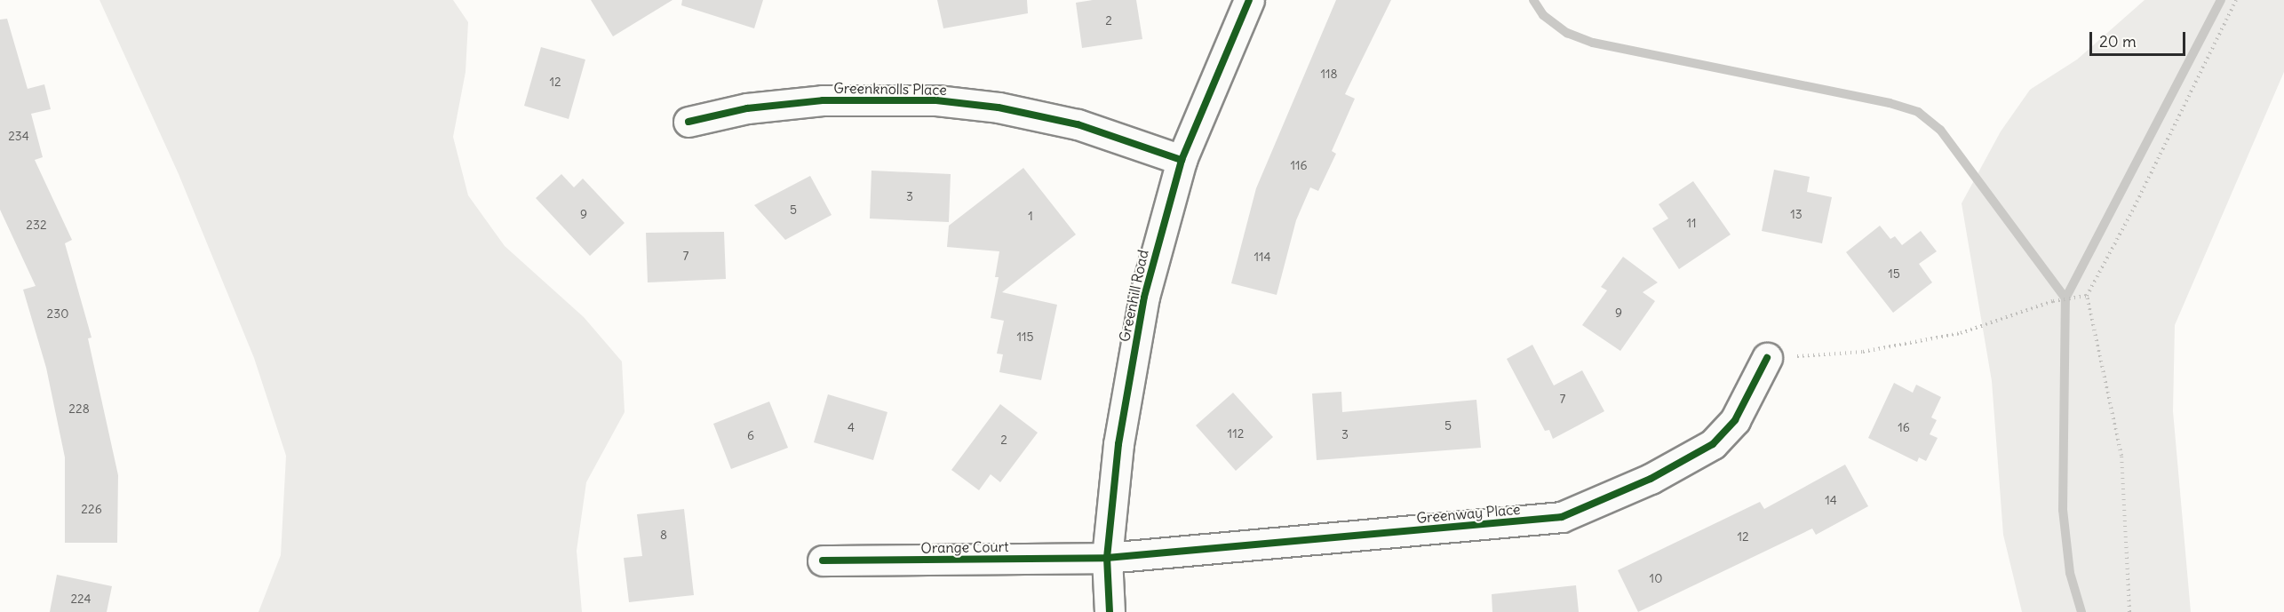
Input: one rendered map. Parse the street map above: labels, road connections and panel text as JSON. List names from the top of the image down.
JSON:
{
  "streets": {
    "street": [
      "Greenknolls Place",
      "Greenhill Road",
      "Greenway Place",
      "Orange Court"
    ]
  },
  "crossings": [
    ["Greenknolls Place", "Greenhill Road"],
    ["Greenhill Road", "Greenway Place"],
    ["Greenhill Road", "Orange Court"],
    ["Greenway Place", "Orange Court"]
  ],
  "house_numbers": [
    "2",
    "118",
    "12",
    "234",
    "116",
    "3",
    "5",
    "9",
    "13",
    "1",
    "11",
    "232",
    "7",
    "114",
    "15",
    "9",
    "230",
    "115",
    "7",
    "228",
    "5",
    "4",
    "16",
    "112",
    "3",
    "6",
    "2",
    "14",
    "226",
    "8",
    "12",
    "10",
    "224"
  ],
  "scale_bar": "20 m"
}
